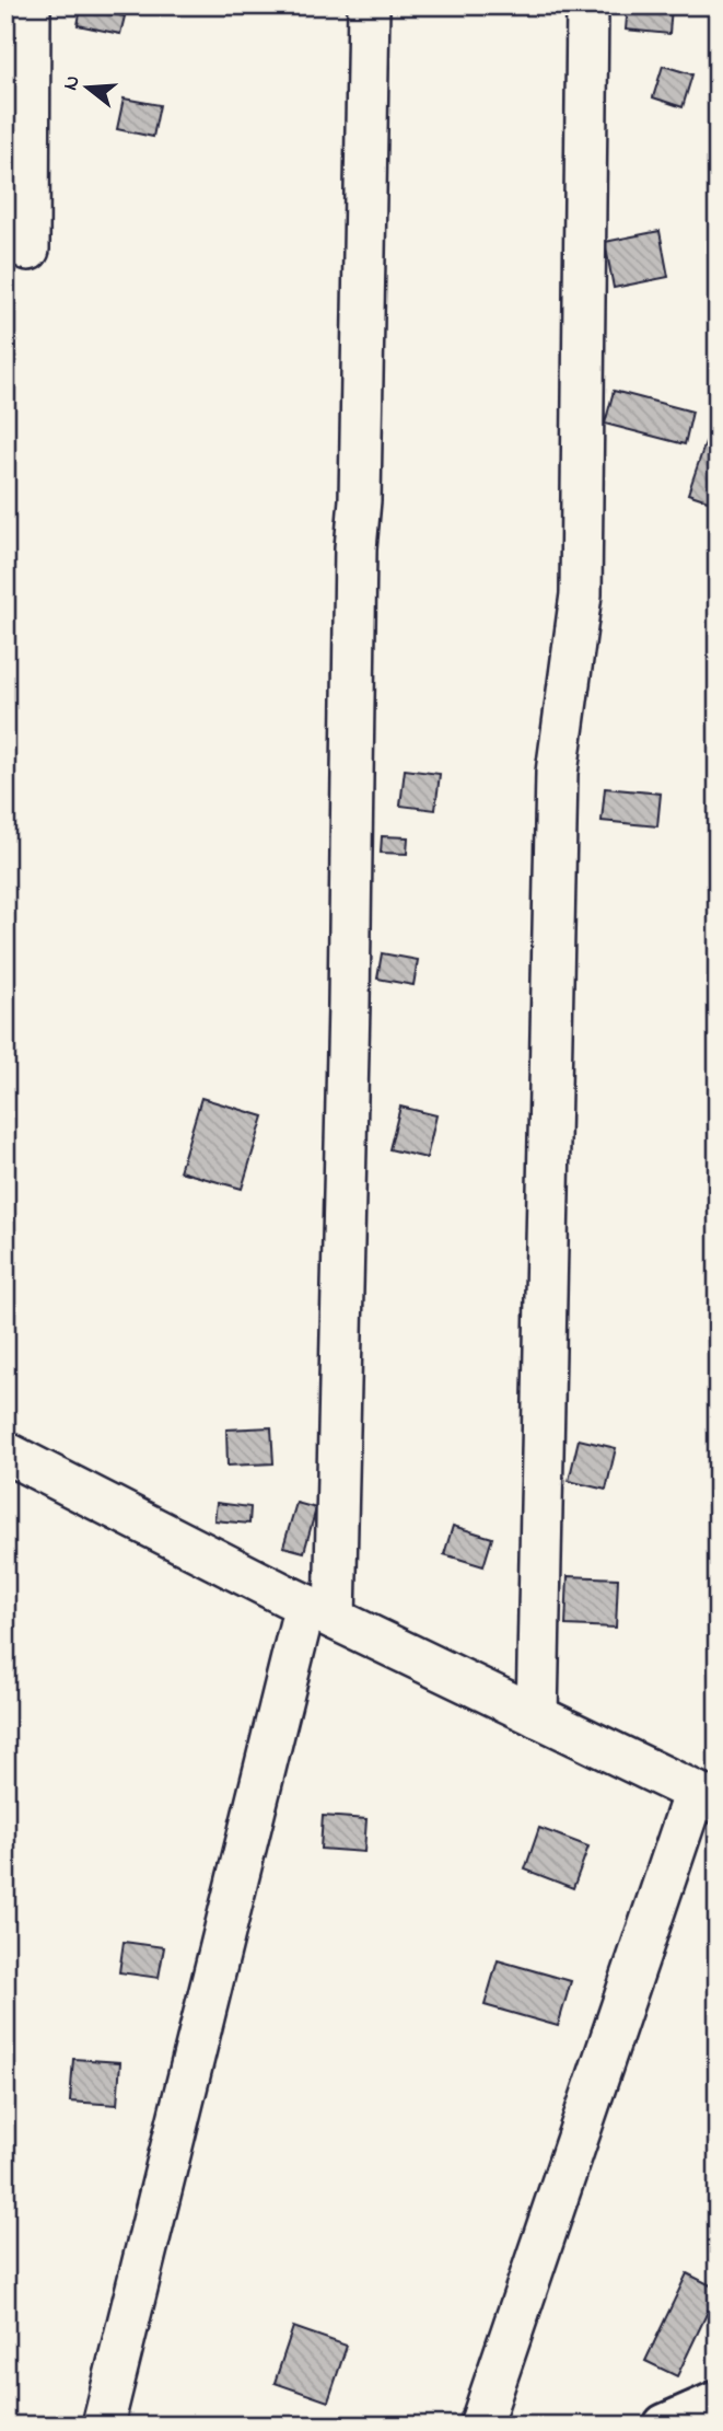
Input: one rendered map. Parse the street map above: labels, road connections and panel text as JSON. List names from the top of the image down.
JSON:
{
  "north": "left"
}
